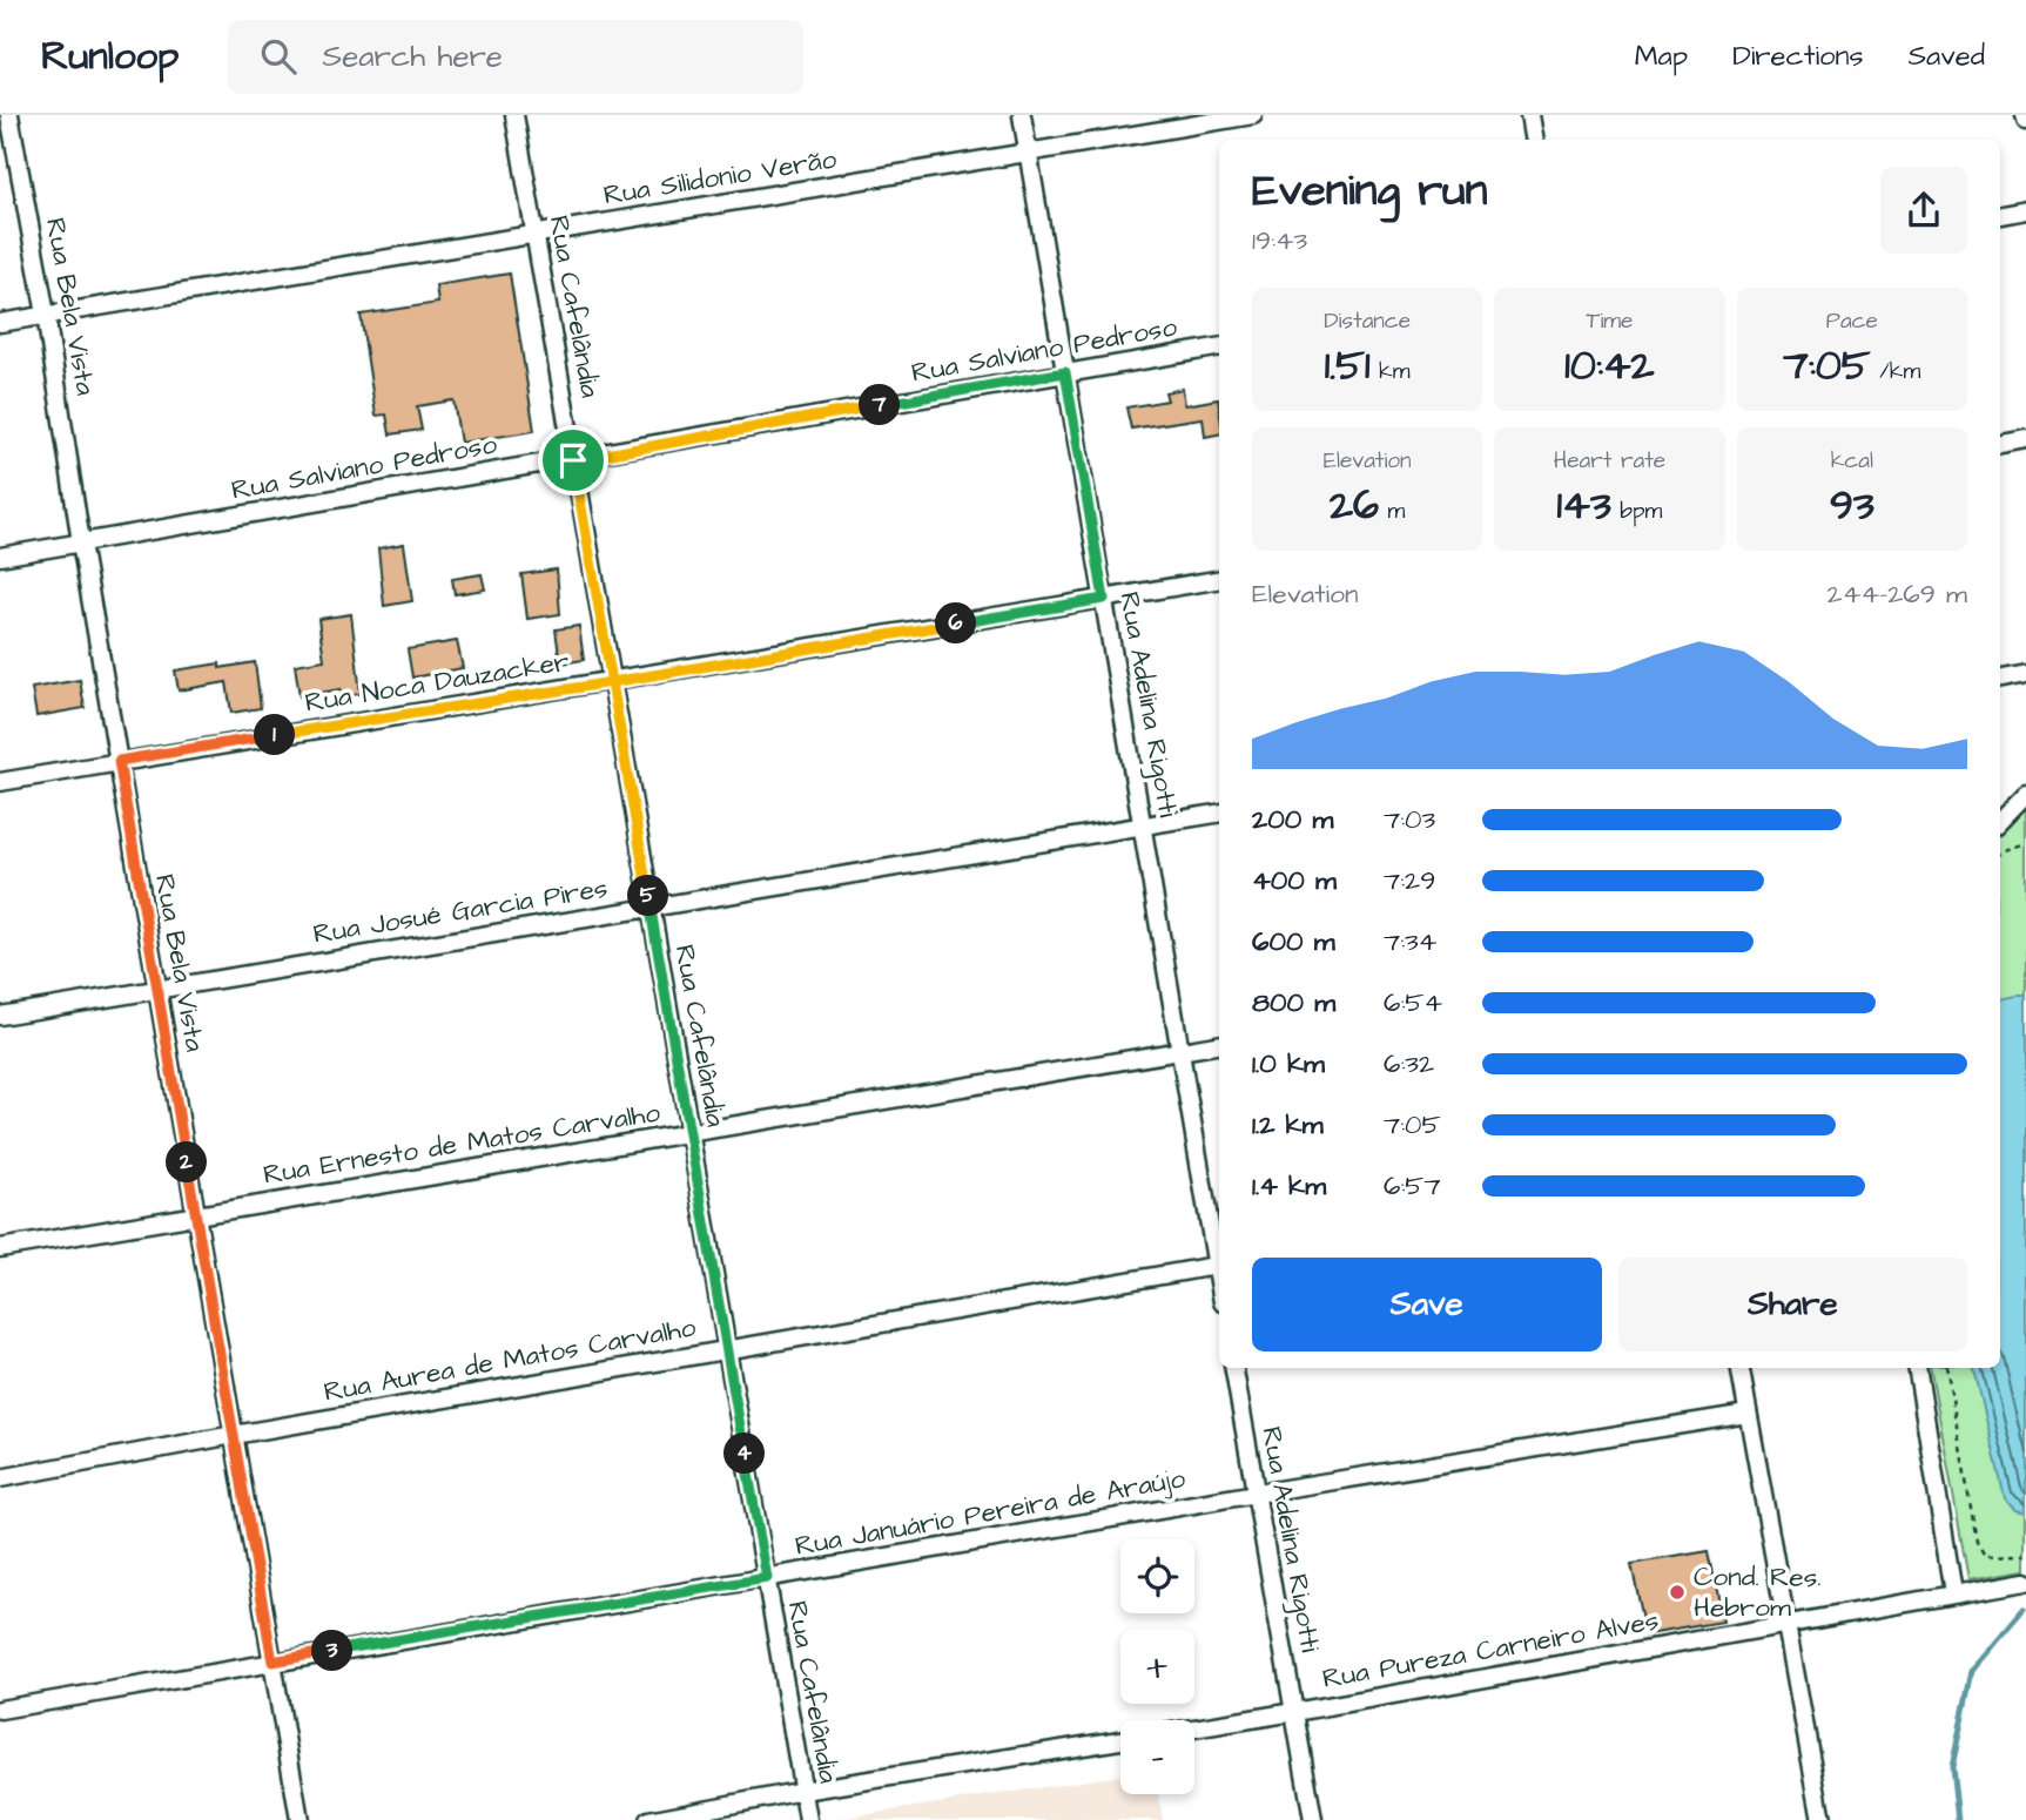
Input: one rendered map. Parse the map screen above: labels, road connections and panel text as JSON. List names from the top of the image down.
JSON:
{
  "streets": {
    "street": [
      "Rua Silidonio Verão",
      "Rua Bela Vista",
      "Rua Cafelândia",
      "Rua Salviano Pedroso",
      "Rua Noca Dauzacker",
      "Rua Adelina Rigotti",
      "Rua Josué Garcia Pires",
      "Rua Ernesto de Matos Carvalho",
      "Rua Aurea de Matos Carvalho",
      "Rua Januário Pereira de Araújo",
      "Rua Pureza Carneiro Alves"
    ]
  },
  "crossings": [
    ["Rua Silidonio Verão", "Rua Bela Vista"],
    ["Rua Silidonio Verão", "Rua Cafelândia"],
    ["Rua Silidonio Verão", "Rua Adelina Rigotti"],
    ["Rua Bela Vista", "Rua Salviano Pedroso"],
    ["Rua Bela Vista", "Rua Noca Dauzacker"],
    ["Rua Bela Vista", "Rua Josué Garcia Pires"],
    ["Rua Bela Vista", "Rua Ernesto de Matos Carvalho"],
    ["Rua Bela Vista", "Rua Aurea de Matos Carvalho"],
    ["Rua Bela Vista", "Rua Januário Pereira de Araújo"],
    ["Rua Cafelândia", "Rua Salviano Pedroso"],
    ["Rua Cafelândia", "Rua Noca Dauzacker"],
    ["Rua Cafelândia", "Rua Josué Garcia Pires"],
    ["Rua Cafelândia", "Rua Ernesto de Matos Carvalho"],
    ["Rua Cafelândia", "Rua Aurea de Matos Carvalho"],
    ["Rua Cafelândia", "Rua Januário Pereira de Araújo"],
    ["Rua Salviano Pedroso", "Rua Adelina Rigotti"],
    ["Rua Noca Dauzacker", "Rua Adelina Rigotti"],
    ["Rua Adelina Rigotti", "Rua Josué Garcia Pires"],
    ["Rua Adelina Rigotti", "Rua Ernesto de Matos Carvalho"],
    ["Rua Adelina Rigotti", "Rua Januário Pereira de Araújo"],
    ["Rua Adelina Rigotti", "Rua Pureza Carneiro Alves"]
  ],
  "places": ["Cond. Res. Hebrom"],
  "page": {
    "header": "Runloop",
    "search": "Search here",
    "nav": ["Map", "Directions", "Saved"],
    "heading": ["Evening run", "19:43"],
    "stats": [
      ["Distance", "1.51 km"],
      ["Time", "10:42"],
      ["Pace", "7:05 /km"],
      ["Elevation", "26 m"],
      ["Heart rate", "143 bpm"],
      ["kcal", "93"]
    ],
    "pins": [
      "7",
      "6",
      "1",
      "5",
      "2",
      "4",
      "3"
    ],
    "chart": ["Elevation", "244–269 m"],
    "list": [
      {
        "name": "200 m",
        "note": "7:03"
      },
      {
        "name": "400 m",
        "note": "7:29"
      },
      {
        "name": "600 m",
        "note": "7:34"
      },
      {
        "name": "800 m",
        "note": "6:54"
      },
      {
        "name": "1.0 km",
        "note": "6:32"
      },
      {
        "name": "1.2 km",
        "note": "7:05"
      },
      {
        "name": "1.4 km",
        "note": "6:57"
      }
    ],
    "buttons": ["Save", "Share"],
    "map_buttons": ["+", "−"]
  }
}
